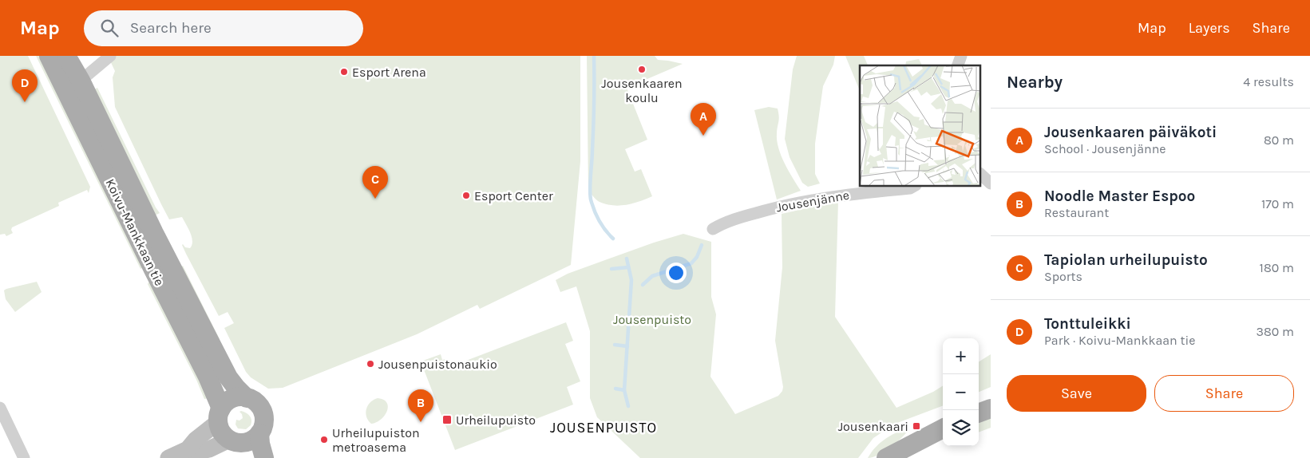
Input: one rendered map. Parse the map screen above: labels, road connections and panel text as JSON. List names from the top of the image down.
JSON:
{
  "streets": {
    "main road": ["Koivu-Mankkaan tie"],
    "street": ["Jousenjänne"]
  },
  "districts": ["JOUSENPUISTO"],
  "parks": ["Jousenpuisto"],
  "places": {
    "other": [
      "Jousenkaaren koulu",
      "Esport Arena",
      "Esport Center",
      "Jousenpuistonaukio",
      "Urheilupuiston metroasema"
    ],
    "transit": ["Urheilupuisto", "Jousenkaari"]
  },
  "page": {
    "header": "Map",
    "search": "Search here",
    "nav": ["Map", "Layers", "Share"],
    "heading": ["Nearby", "4 results"],
    "pins": [
      "D",
      "A",
      "C",
      "B"
    ],
    "list": [
      {
        "mark": "A",
        "name": "Jousenkaaren päiväkoti",
        "note": "School · Jousenjänne",
        "value": "80 m"
      },
      {
        "mark": "B",
        "name": "Noodle Master Espoo",
        "note": "Restaurant",
        "value": "170 m"
      },
      {
        "mark": "C",
        "name": "Tapiolan urheilupuisto",
        "note": "Sports",
        "value": "180 m"
      },
      {
        "mark": "D",
        "name": "Tonttuleikki",
        "note": "Park · Koivu-Mankkaan tie",
        "value": "380 m"
      }
    ],
    "map_buttons": ["+", "−"],
    "buttons": ["Save", "Share"]
  }
}
